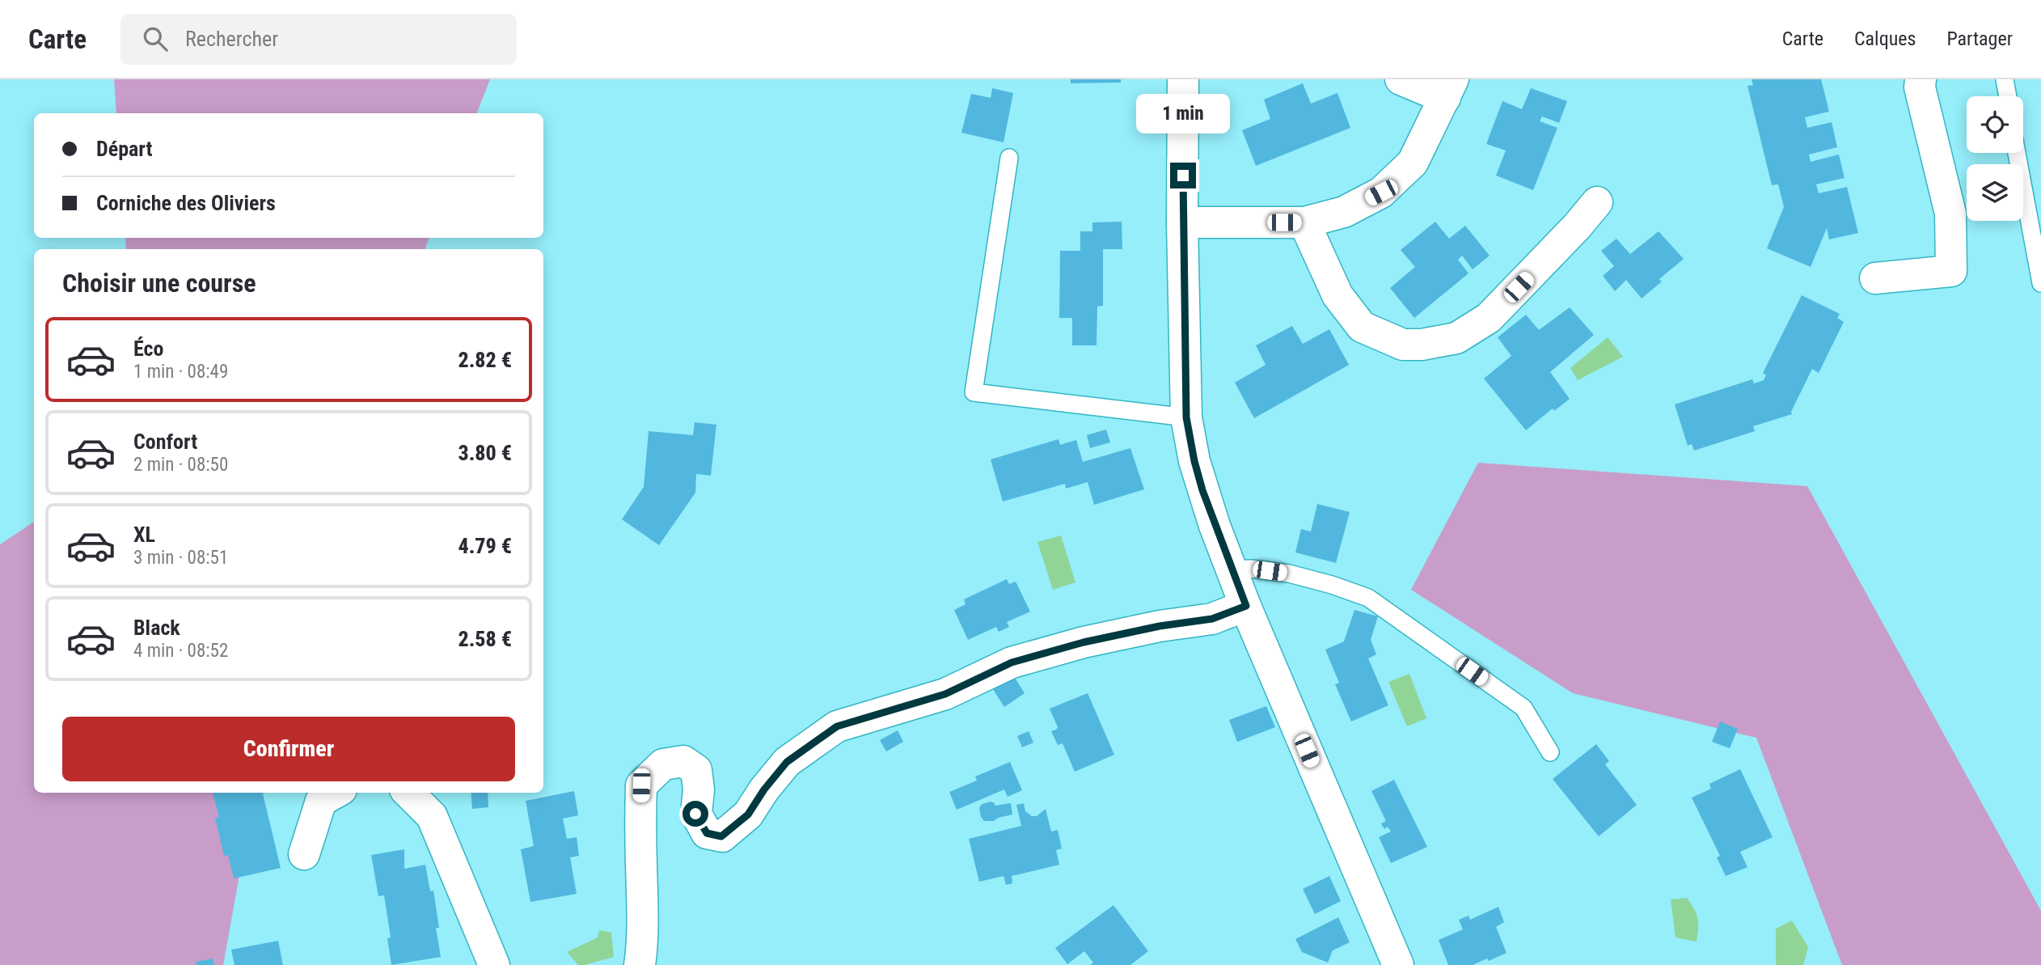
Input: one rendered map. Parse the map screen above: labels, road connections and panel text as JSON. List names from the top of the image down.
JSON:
{
  "page": {
    "header": "Carte",
    "search": "Rechercher",
    "nav": ["Carte", "Calques", "Partager"],
    "bubble": "1 min",
    "banner": ["Départ", "Corniche des Oliviers"],
    "heading": "Choisir une course",
    "list": [
      {
        "name": "Éco",
        "note": "1 min · 08:49",
        "value": "2.82 €"
      },
      {
        "name": "Confort",
        "note": "2 min · 08:50",
        "value": "3.80 €"
      },
      {
        "name": "XL",
        "note": "3 min · 08:51",
        "value": "4.79 €"
      },
      {
        "name": "Black",
        "note": "4 min · 08:52",
        "value": "2.58 €"
      }
    ],
    "buttons": "Confirmer"
  }
}
